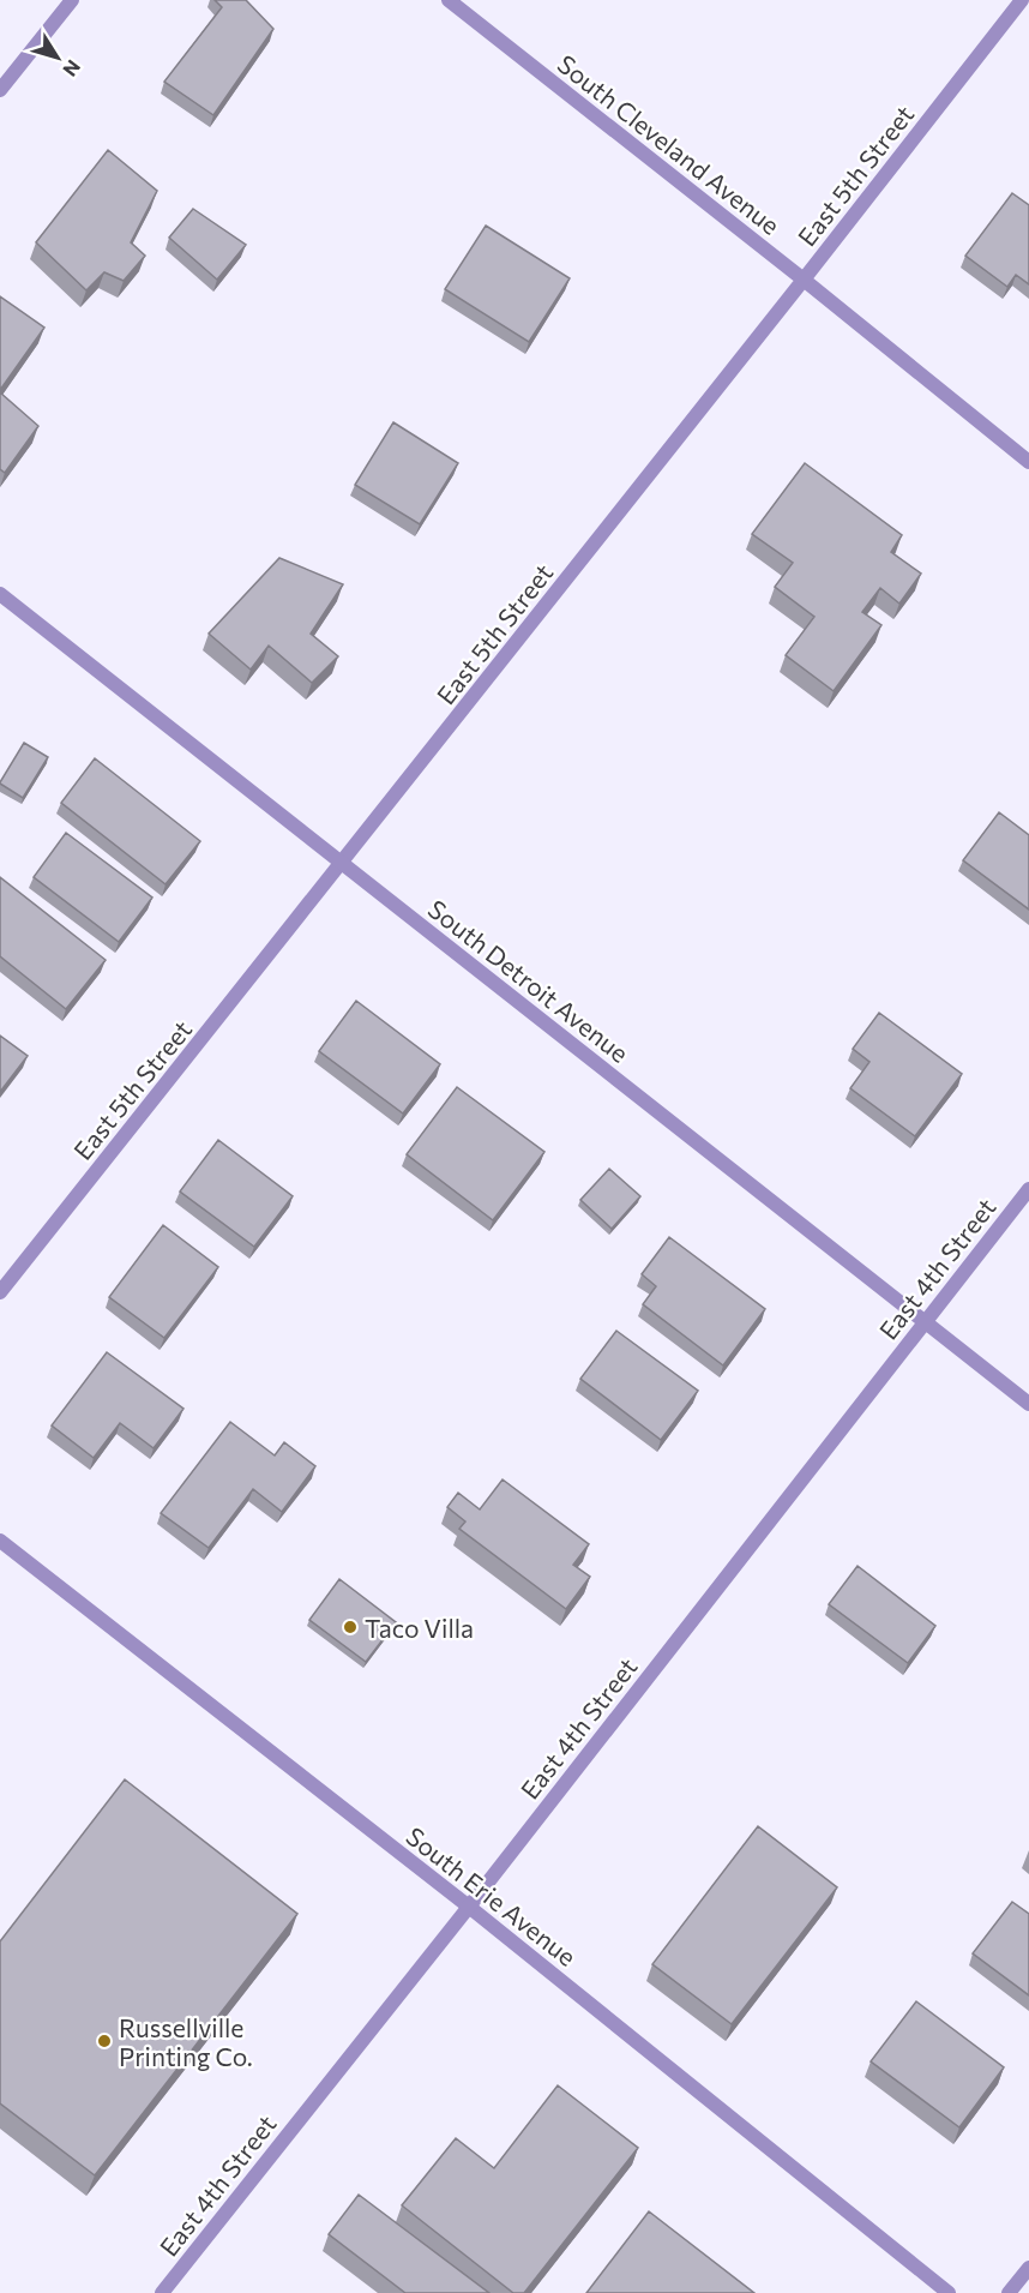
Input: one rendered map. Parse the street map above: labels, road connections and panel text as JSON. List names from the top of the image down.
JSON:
{
  "streets": {
    "street": [
      "South Cleveland Avenue",
      "East 5th Street",
      "South Detroit Avenue",
      "East 4th Street",
      "South Erie Avenue"
    ]
  },
  "crossings": [
    ["South Cleveland Avenue", "East 5th Street"],
    ["East 5th Street", "South Detroit Avenue"],
    ["South Detroit Avenue", "East 4th Street"],
    ["East 4th Street", "South Erie Avenue"]
  ],
  "places": ["Taco Villa", "Russellville Printing Co."],
  "north": "bottom right"
}
